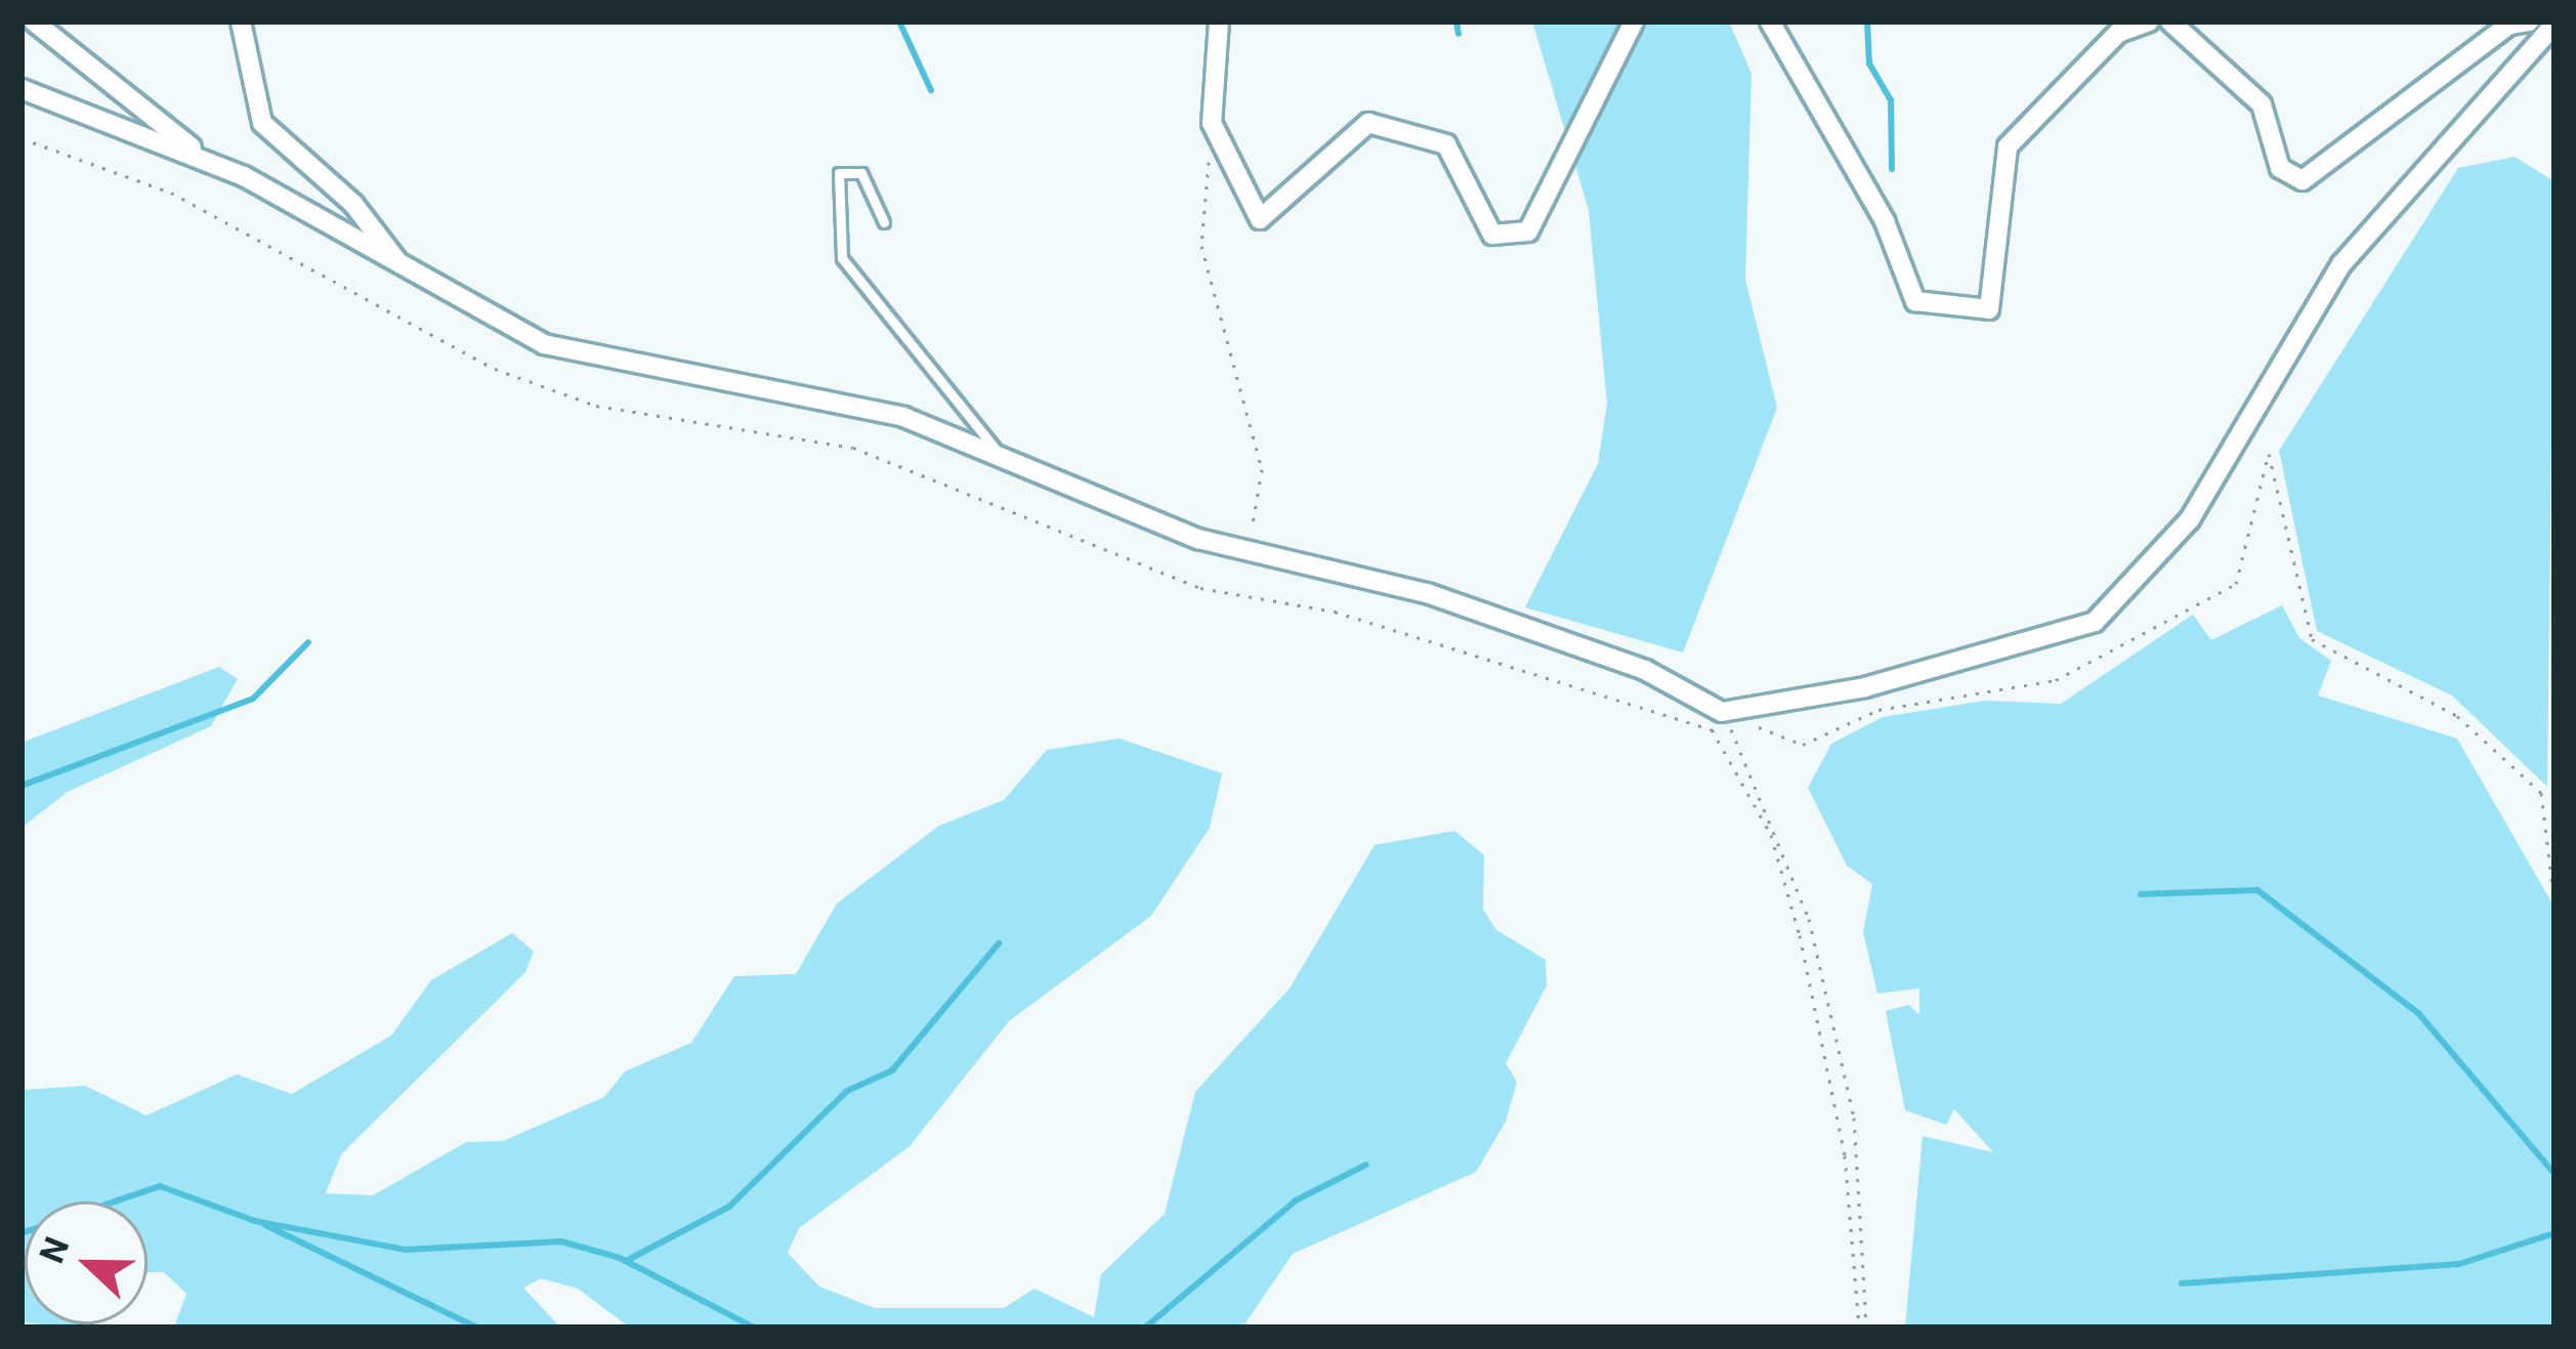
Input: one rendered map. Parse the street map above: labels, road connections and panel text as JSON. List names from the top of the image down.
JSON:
{
  "north": "left"
}
